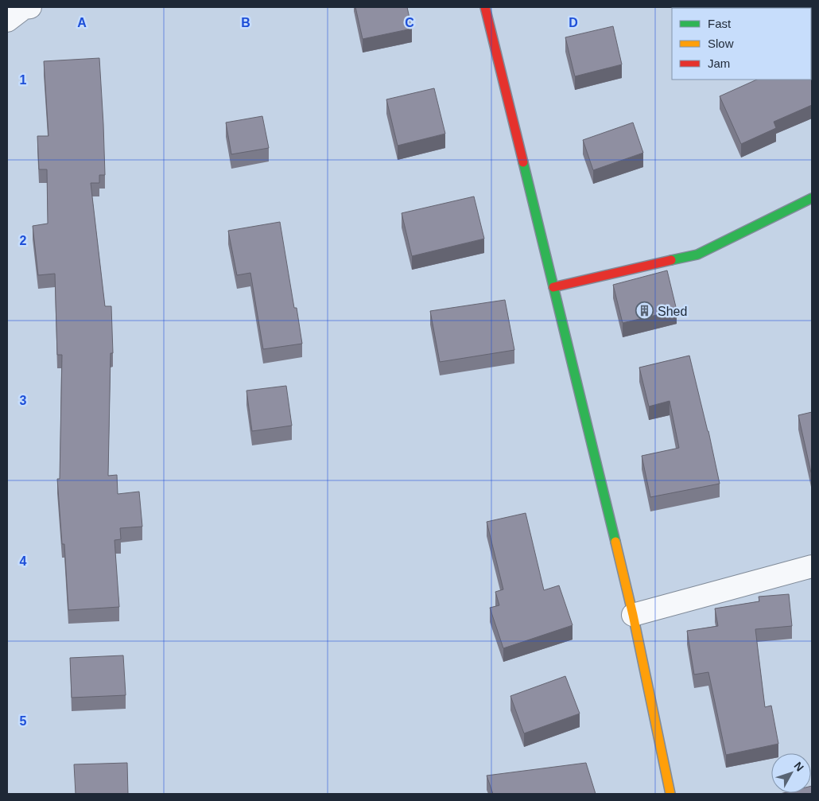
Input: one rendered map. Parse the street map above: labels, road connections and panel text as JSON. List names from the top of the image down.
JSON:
{
  "places": {
    "building": ["Shed"]
  },
  "legend": ["Fast", "Slow", "Jam"],
  "north": "top right",
  "grid": {
    "columns": [
      "A",
      "B",
      "C",
      "D"
    ],
    "rows": [
      "1",
      "2",
      "3",
      "4",
      "5"
    ]
  }
}
